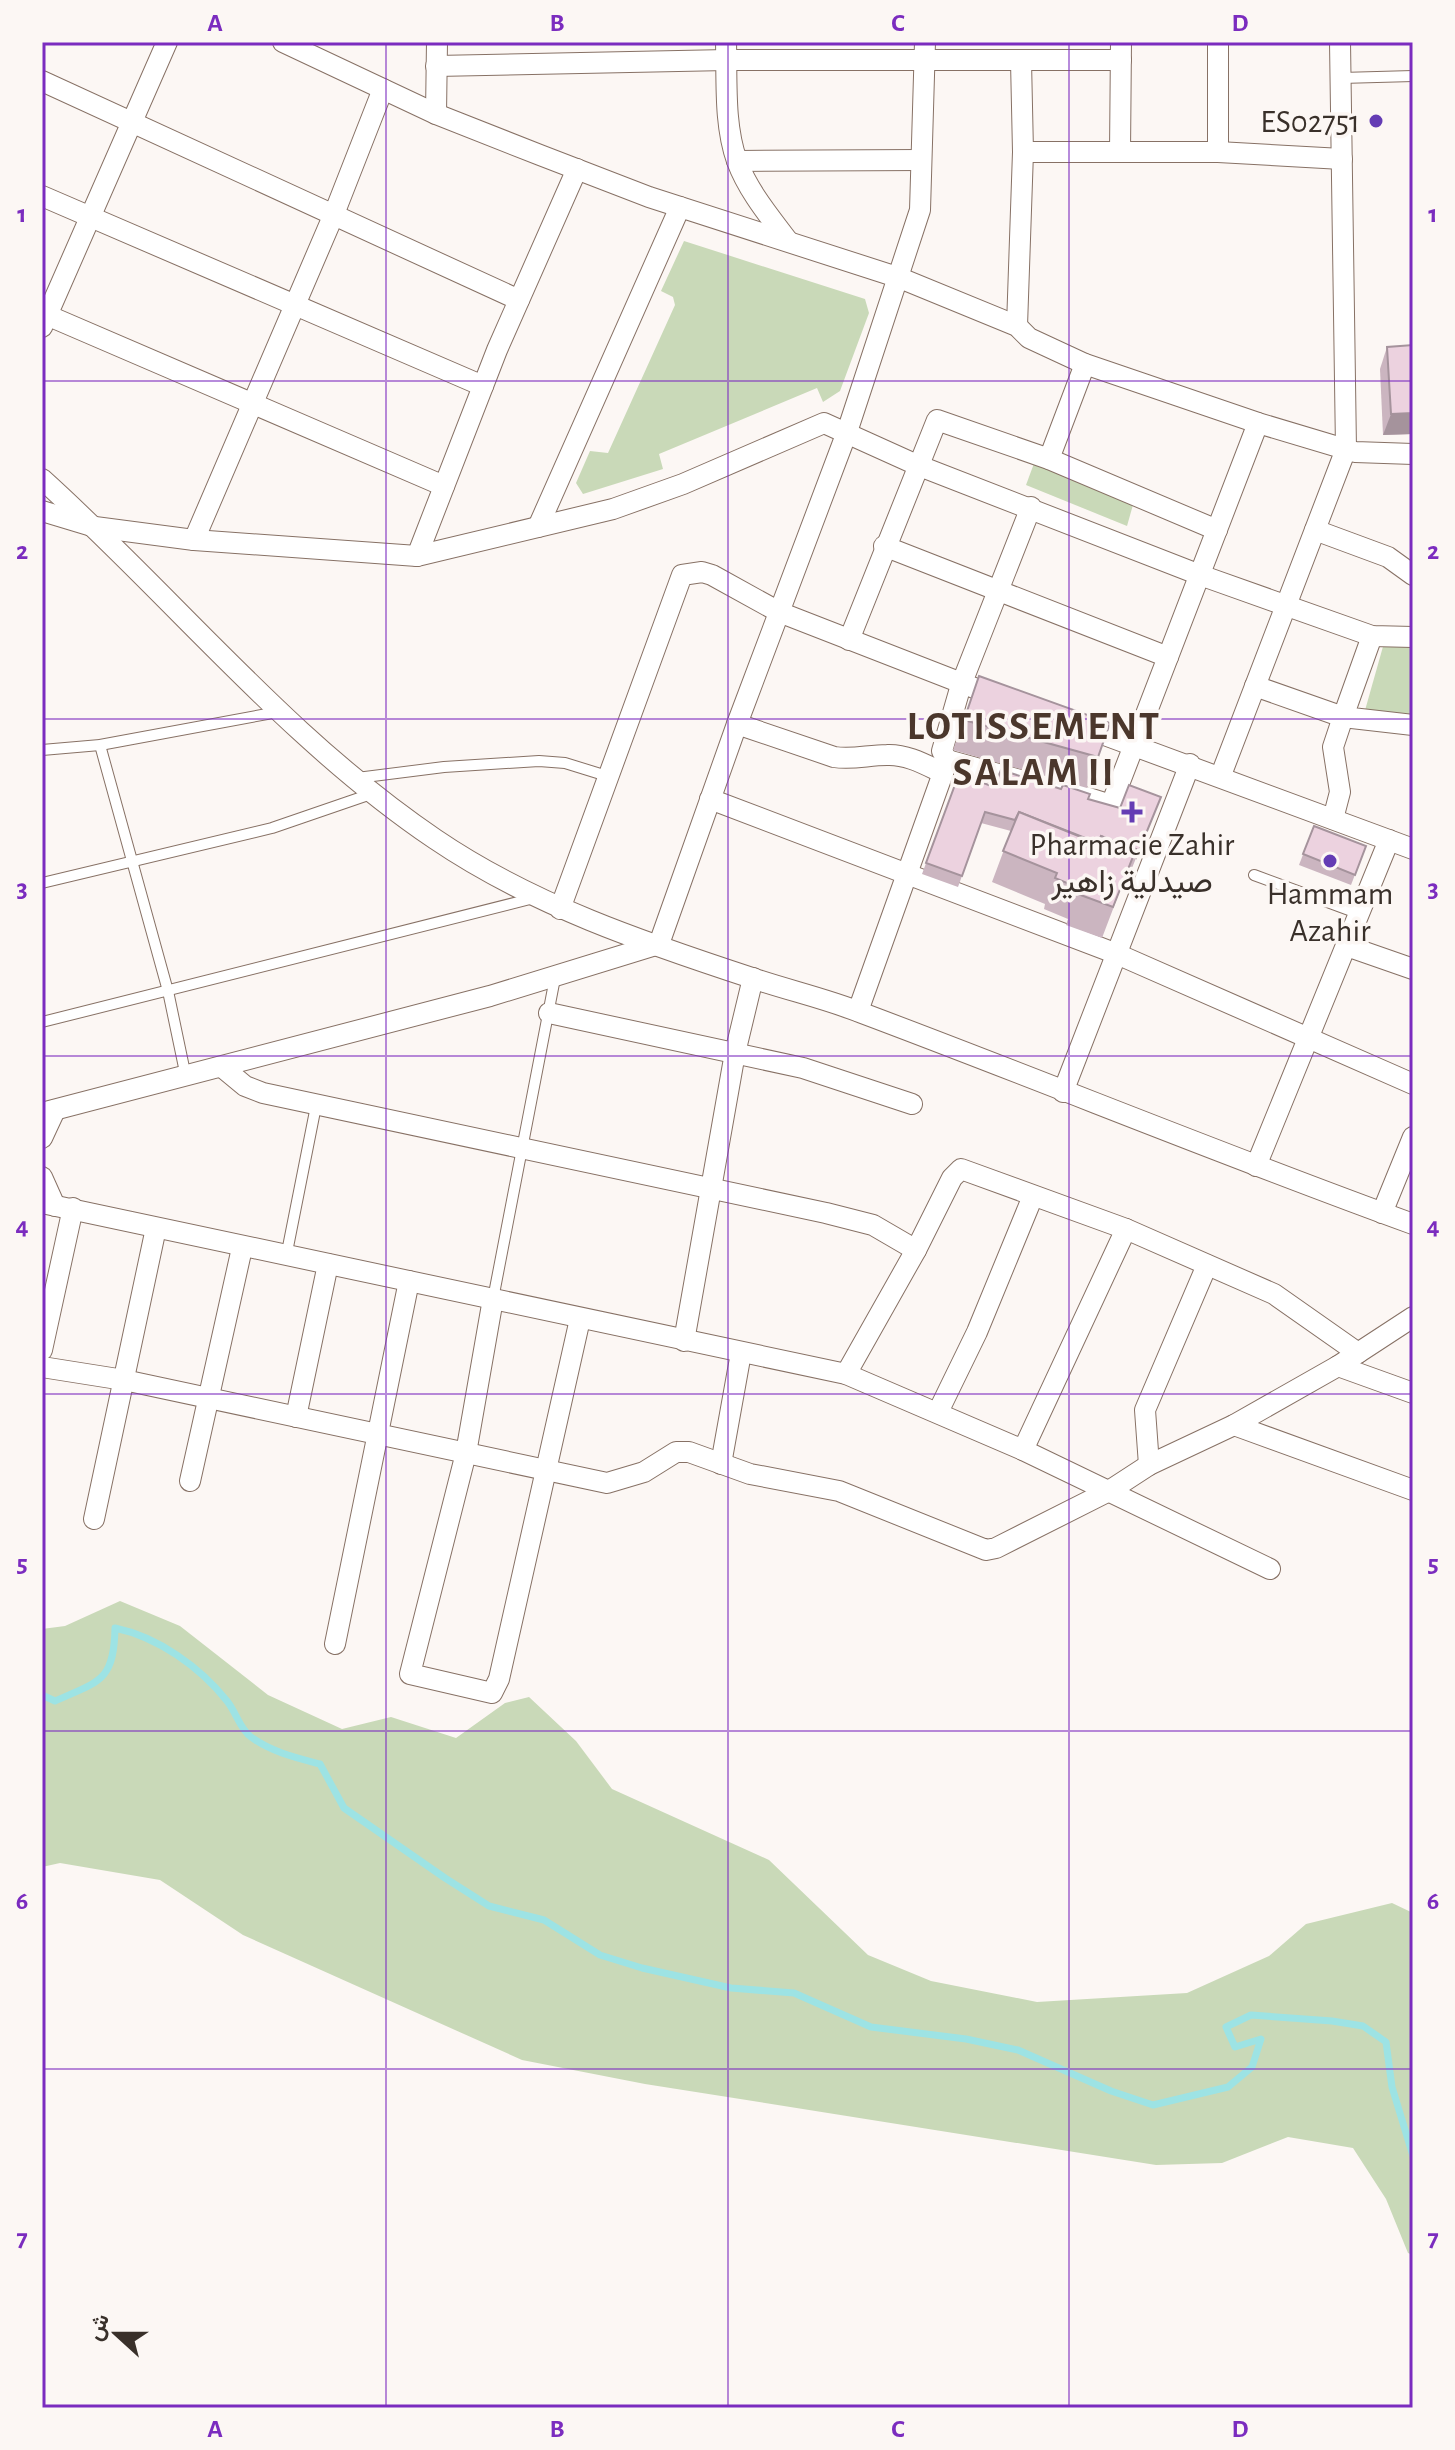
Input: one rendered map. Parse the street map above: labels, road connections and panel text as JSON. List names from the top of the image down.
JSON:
{
  "districts": ["LOTISSEMENT SALAM II"],
  "places": {
    "other": ["ES02751", "Hammam Azahir"],
    "health": ["Pharmacie Zahir صيدلية زاهير"]
  },
  "north": "left",
  "grid": {
    "columns": [
      "A",
      "B",
      "C",
      "D"
    ],
    "rows": [
      "1",
      "2",
      "3",
      "4",
      "5",
      "6",
      "7"
    ]
  }
}
